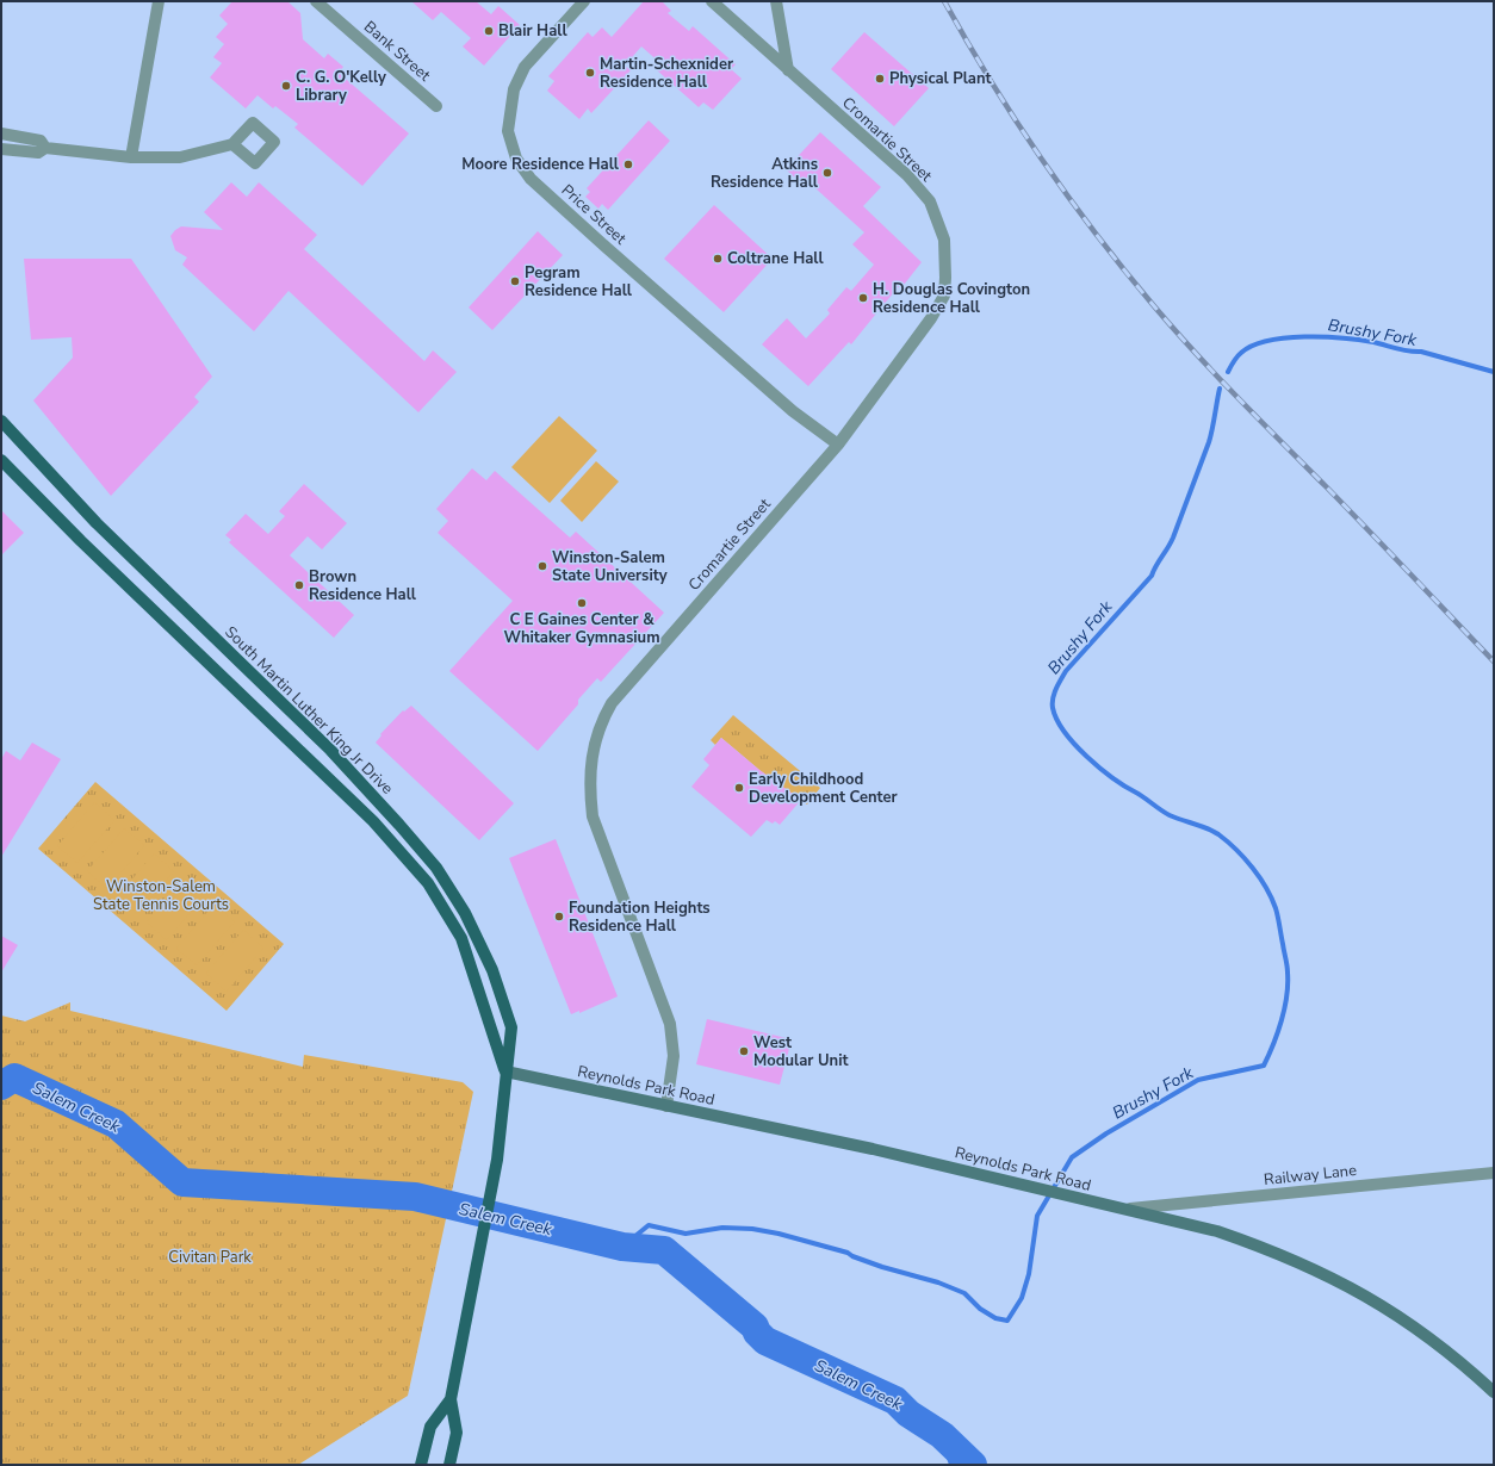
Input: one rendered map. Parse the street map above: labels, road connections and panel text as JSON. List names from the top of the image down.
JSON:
{
  "streets": {
    "main road": ["South Martin Luther King Jr Drive", "Reynolds Park Road"],
    "street": [
      "Bank Street",
      "Cromartie Street",
      "Price Street",
      "Railway Lane"
    ]
  },
  "crossings": [
    ["Cromartie Street", "Price Street"],
    ["Cromartie Street", "Reynolds Park Road"],
    ["South Martin Luther King Jr Drive", "Reynolds Park Road"],
    ["Reynolds Park Road", "Railway Lane"]
  ],
  "water": ["Brushy Fork", "Salem Creek"],
  "parks": ["Winston-Salem State Tennis Courts", "Civitan Park"],
  "places": [
    "Blair Hall",
    "Martin-Schexnider Residence Hall",
    "Physical Plant",
    "C. G. O'Kelly Library",
    "Moore Residence Hall",
    "Atkins Residence Hall",
    "Coltrane Hall",
    "Pegram Residence Hall",
    "H. Douglas Covington Residence Hall",
    "Winston-Salem State University",
    "Brown Residence Hall",
    "C E Gaines Center & Whitaker Gymnasium",
    "Early Childhood Development Center",
    "Foundation Heights Residence Hall",
    "West Modular Unit"
  ]
}
